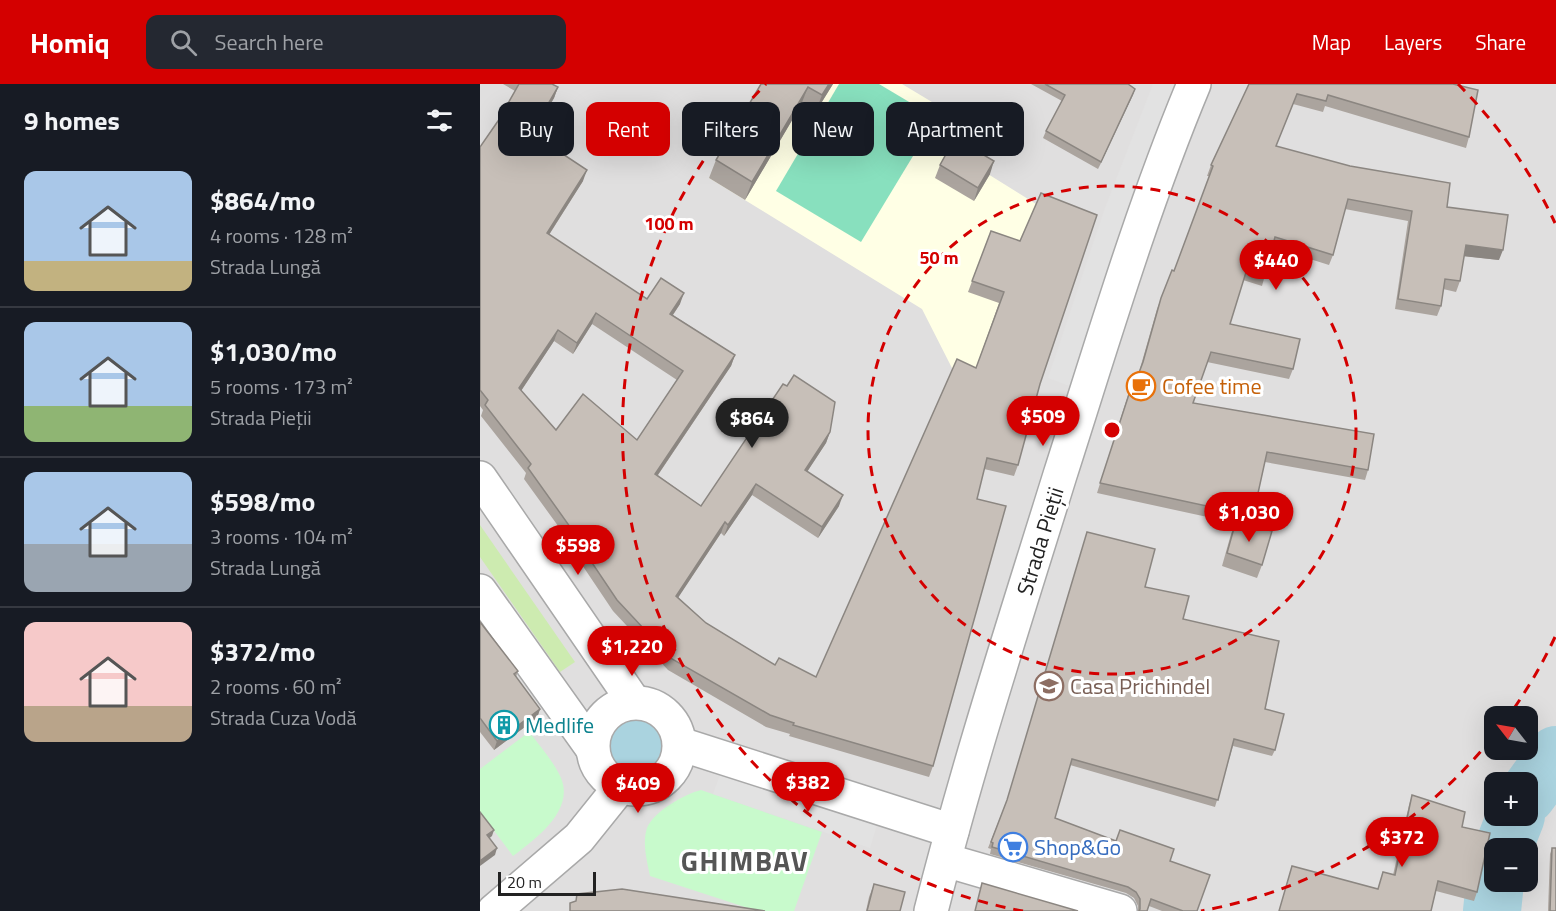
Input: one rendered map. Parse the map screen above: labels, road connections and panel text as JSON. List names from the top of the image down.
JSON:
{
  "streets": {
    "street": ["Strada Pieții"]
  },
  "districts": ["GHIMBAV"],
  "places": {
    "cafe": ["Cofee time"],
    "school or university": ["Casa Prichindel"],
    "building": ["Medlife"],
    "supermarket": ["Shop&Go"]
  },
  "scale_bar": "20 m",
  "north": "top left",
  "page": {
    "header": "Homiq",
    "search": "Search here",
    "nav": ["Map", "Layers", "Share"],
    "heading": "9 homes",
    "chip": [
      "Buy",
      "Rent",
      "Filters",
      "New",
      "Apartment"
    ],
    "list": [
      {
        "name": "$864/mo",
        "note": "4 rooms · 128 m² · Strada Lungă"
      },
      {
        "name": "$1,030/mo",
        "note": "5 rooms · 173 m² · Strada Pieții"
      },
      {
        "name": "$598/mo",
        "note": "3 rooms · 104 m² · Strada Lungă"
      },
      {
        "name": "$372/mo",
        "note": "2 rooms · 60 m² · Strada Cuza Vodă"
      }
    ],
    "price": [
      "$440",
      "$509",
      "$864",
      "$1,030",
      "$598",
      "$1,220",
      "$382",
      "$409",
      "$372"
    ],
    "map_buttons": ["+", "−"],
    "scale": "20 m"
  },
  "rings": ["100 m", "50 m"]
}
